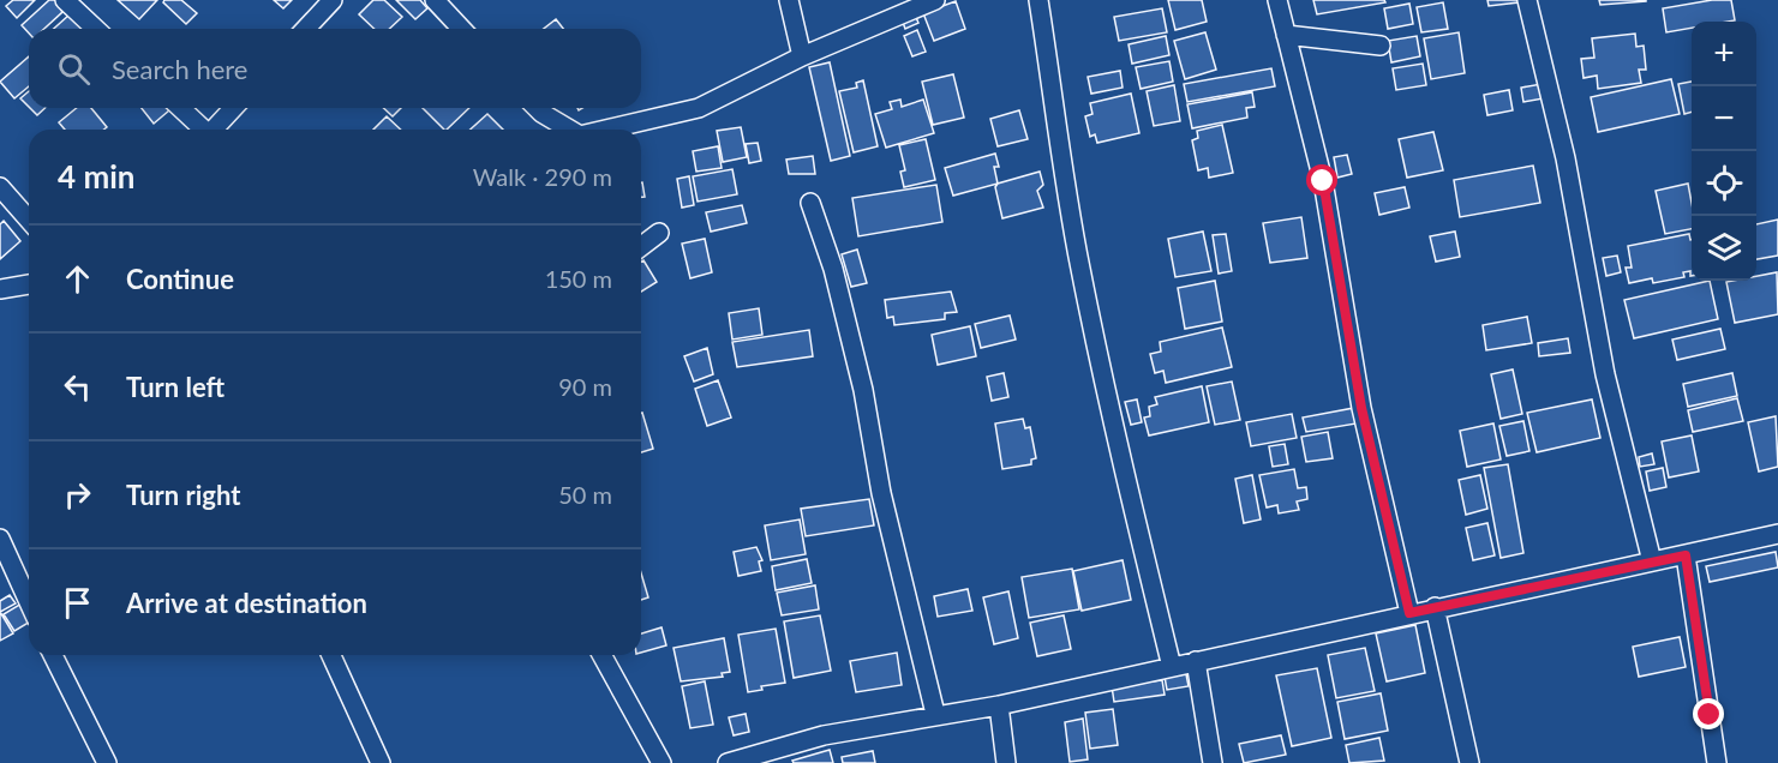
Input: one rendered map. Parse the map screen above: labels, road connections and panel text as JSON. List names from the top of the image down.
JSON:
{
  "page": {
    "map_buttons": ["+", "−"],
    "search": "Search here",
    "heading": ["4 min", "Walk · 290 m"],
    "list": [
      ["Continue", "150 m"],
      ["Turn left", "90 m"],
      ["Turn right", "50 m"],
      "Arrive at destination"
    ]
  }
}
